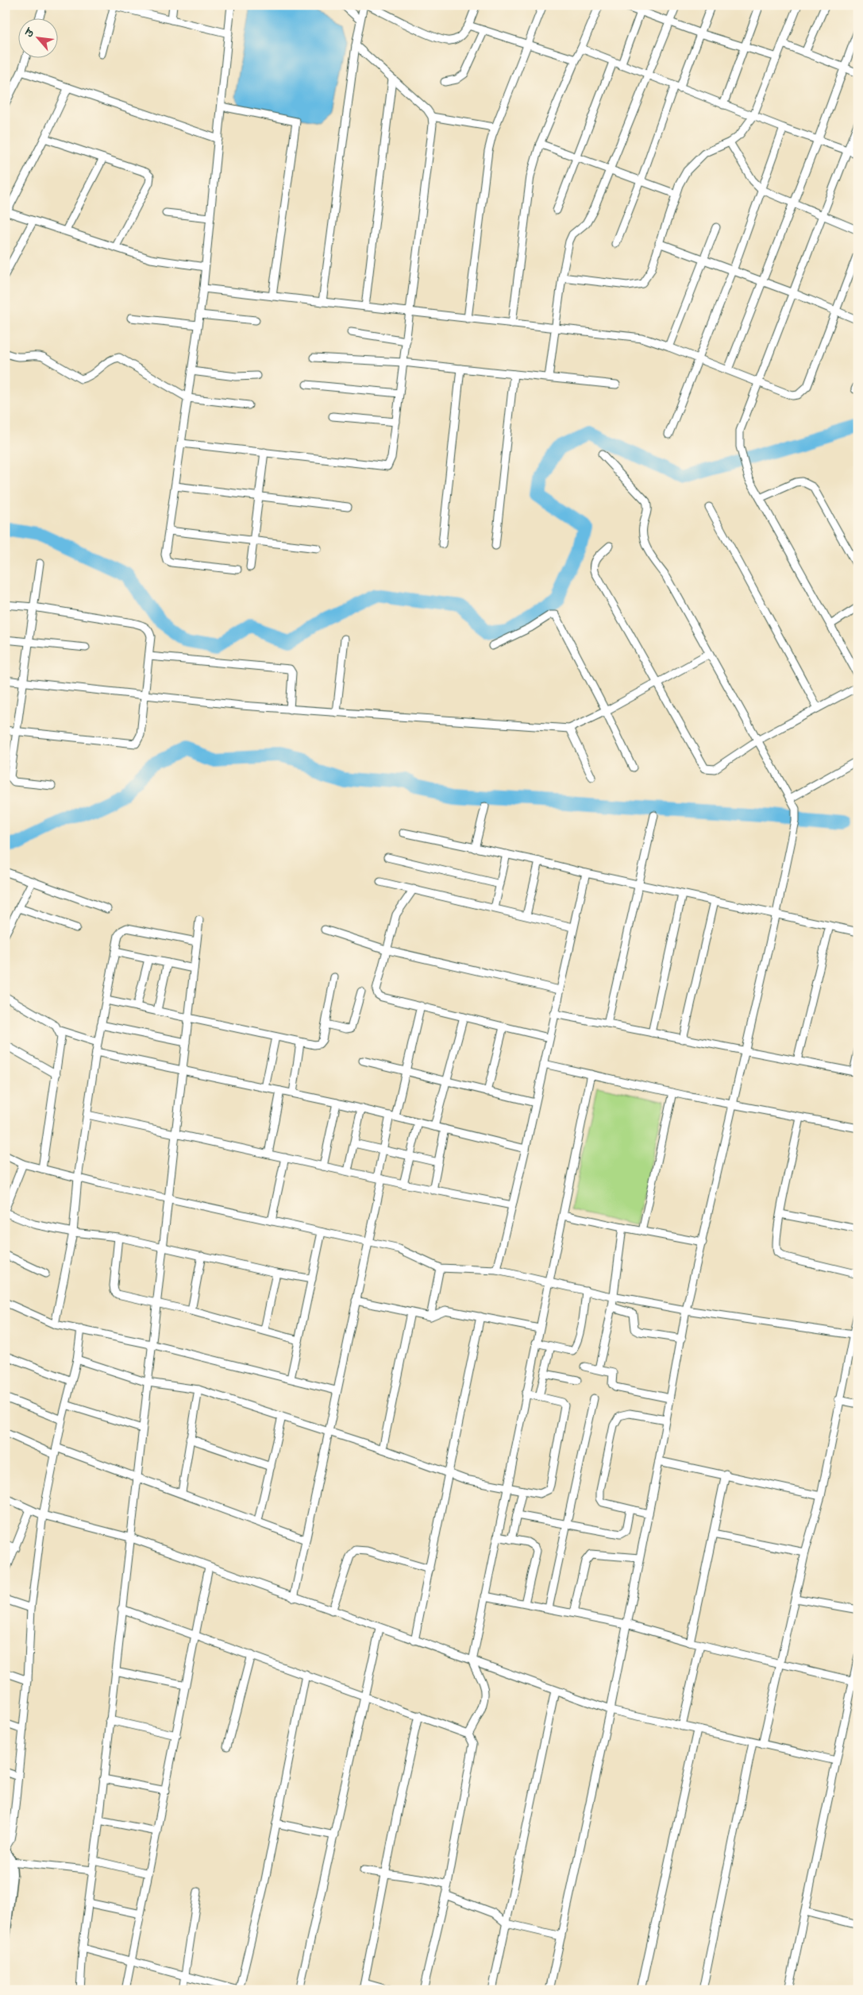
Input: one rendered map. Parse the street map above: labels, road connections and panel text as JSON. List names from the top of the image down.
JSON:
{
  "north": "top left"
}
